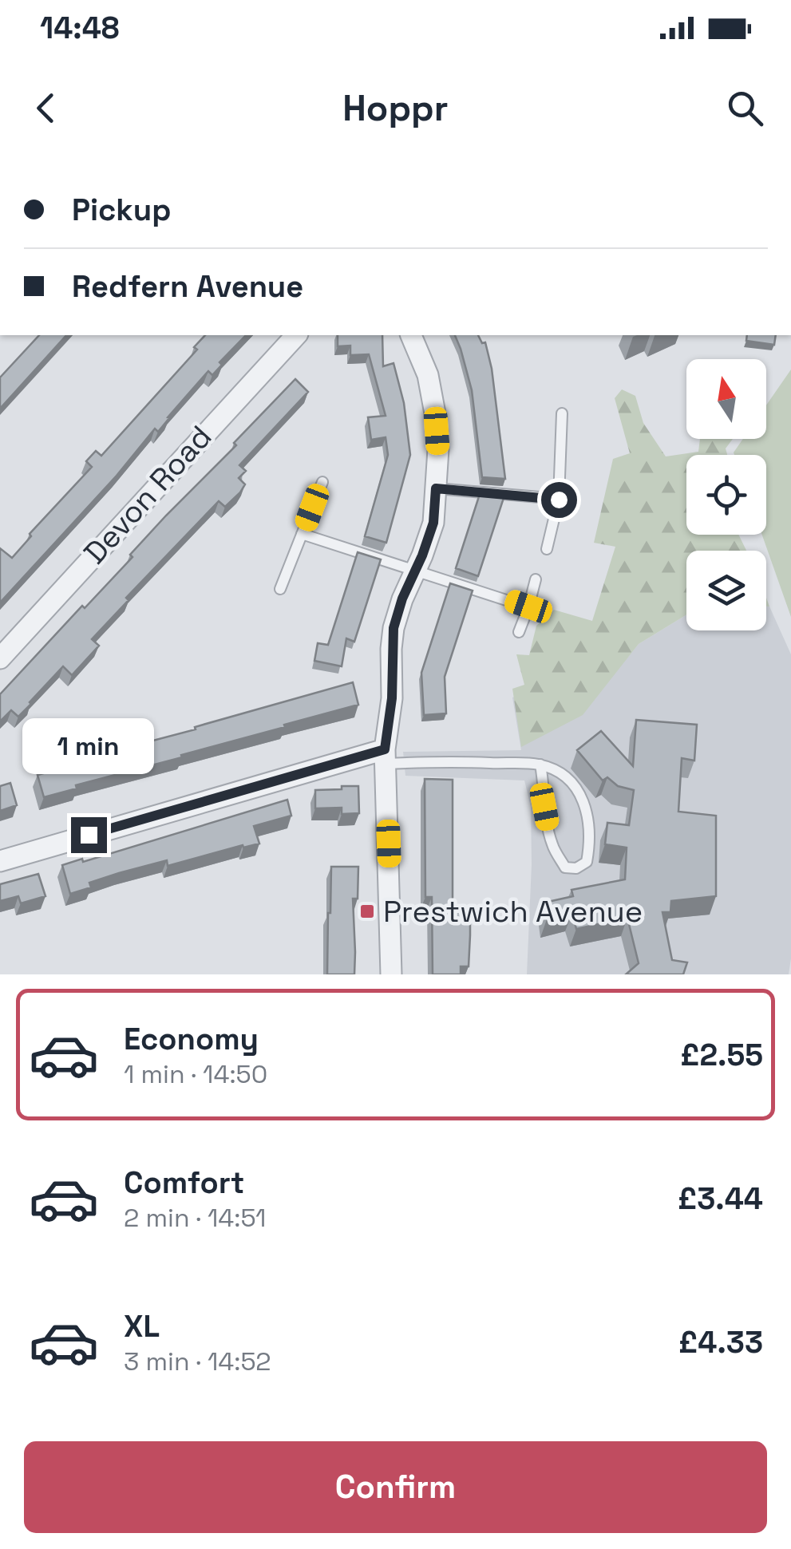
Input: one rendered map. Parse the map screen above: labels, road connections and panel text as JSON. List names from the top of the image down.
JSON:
{
  "streets": {
    "street": ["Devon Road"]
  },
  "places": {
    "transit": ["Prestwich Avenue"]
  },
  "north": "top",
  "page": {
    "status": "14:48",
    "header": "Hoppr",
    "banner": ["Pickup", "Redfern Avenue"],
    "bubble": "1 min",
    "list": [
      {
        "name": "Economy",
        "note": "1 min · 14:50",
        "value": "£2.55"
      },
      {
        "name": "Comfort",
        "note": "2 min · 14:51",
        "value": "£3.44"
      },
      {
        "name": "XL",
        "note": "3 min · 14:52",
        "value": "£4.33"
      }
    ],
    "buttons": "Confirm"
  }
}
